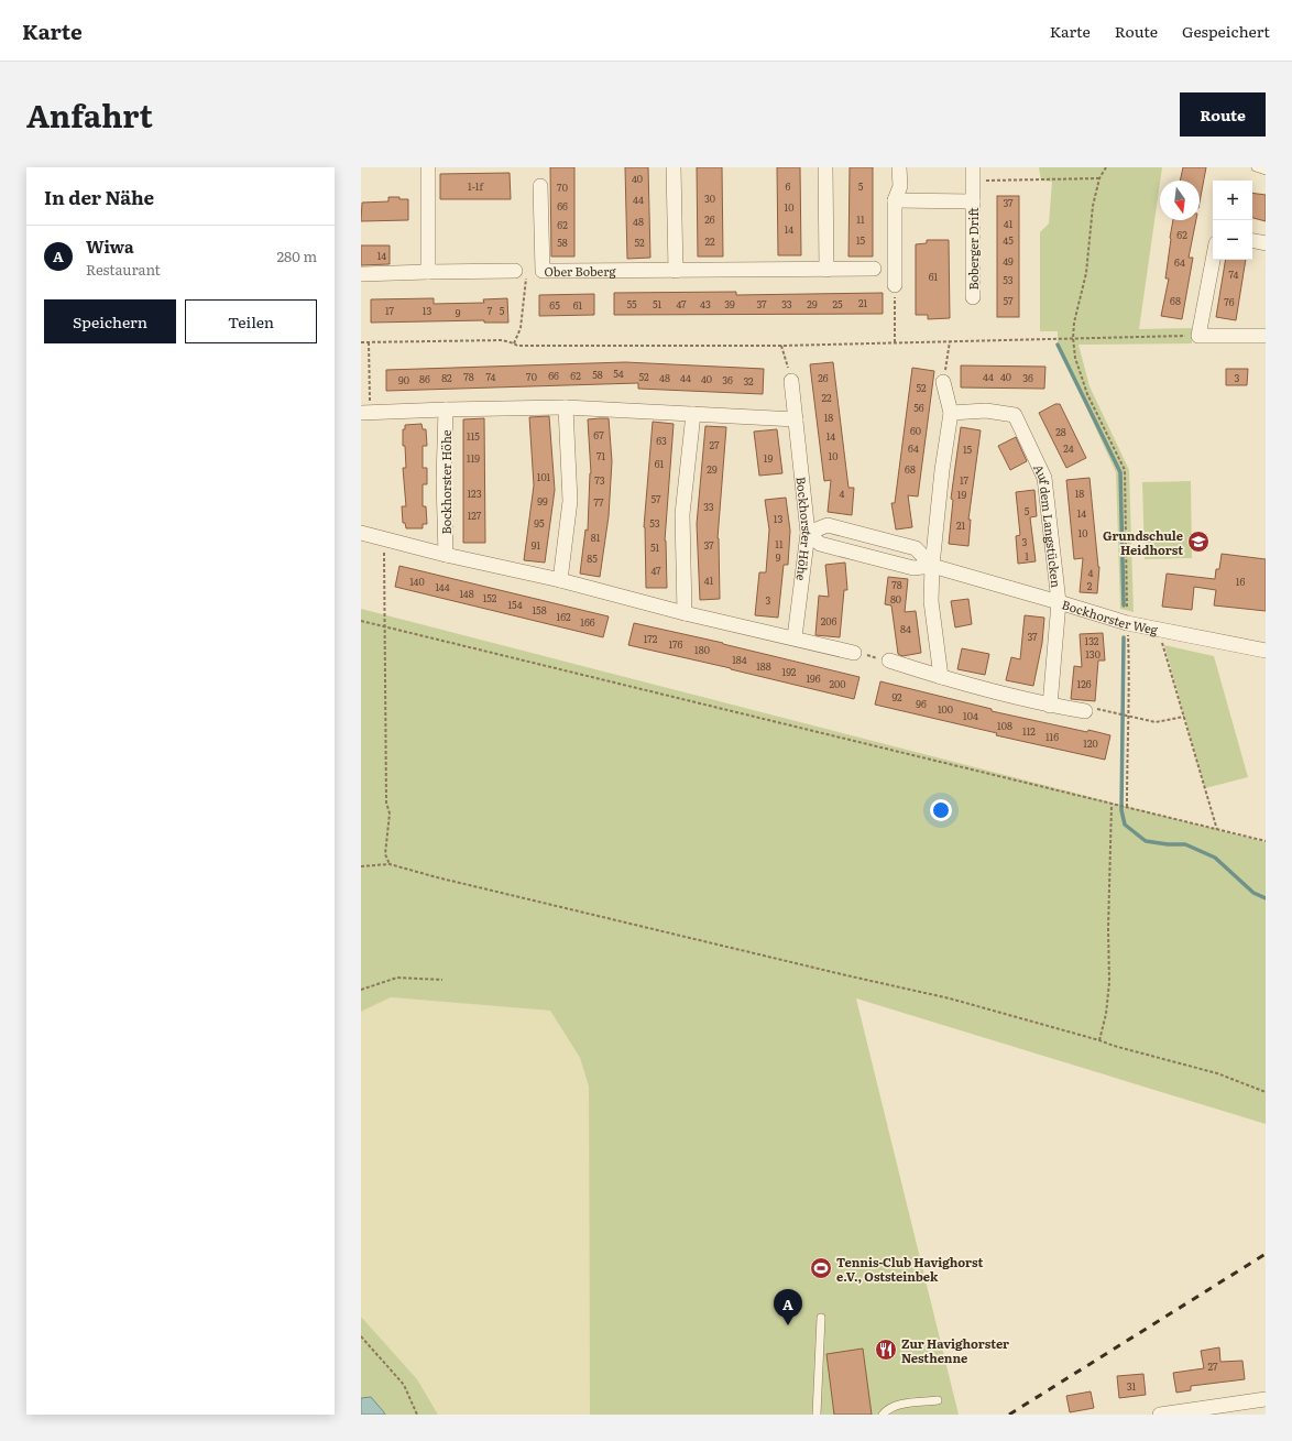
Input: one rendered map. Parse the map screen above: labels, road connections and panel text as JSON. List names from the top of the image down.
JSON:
{
  "streets": {
    "street": [
      "Boberger Drift",
      "Ober Boberg",
      "Bockhorster Höhe",
      "Auf dem Langstücken",
      "Bockhorster Weg"
    ]
  },
  "crossings": [
    ["Bockhorster Höhe", "Bockhorster Weg"],
    ["Auf dem Langstücken", "Bockhorster Weg"]
  ],
  "places": {
    "school or university": ["Grundschule Heidhorst"],
    "sports": ["Tennis-Club Havighorst e.V., Oststeinbek"],
    "restaurant": ["Zur Havighorster Nesthenne"]
  },
  "house_numbers": [
    "40",
    "1-1f",
    "6",
    "5",
    "70",
    "30",
    "44",
    "37",
    "66",
    "10",
    "26",
    "11",
    "48",
    "41",
    "62",
    "14",
    "62",
    "15",
    "45",
    "22",
    "58",
    "52",
    "14",
    "49",
    "64",
    "74",
    "61",
    "53",
    "57",
    "68",
    "76",
    "21",
    "55",
    "51",
    "47",
    "43",
    "39",
    "37",
    "33",
    "29",
    "25",
    "65",
    "61",
    "17",
    "13",
    "7",
    "5",
    "9",
    "54",
    "58",
    "66",
    "62",
    "78",
    "74",
    "70",
    "52",
    "44",
    "40",
    "82",
    "48",
    "44",
    "26",
    "36",
    "3",
    "86",
    "40",
    "90",
    "36",
    "32",
    "52",
    "22",
    "56",
    "18",
    "60",
    "28",
    "67",
    "115",
    "14",
    "63",
    "27",
    "64",
    "24",
    "15",
    "71",
    "10",
    "119",
    "19",
    "61",
    "29",
    "68",
    "101",
    "73",
    "17",
    "123",
    "4",
    "18",
    "19",
    "57",
    "99",
    "77",
    "33",
    "5",
    "14",
    "127",
    "13",
    "95",
    "53",
    "21",
    "10",
    "81",
    "3",
    "11",
    "91",
    "37",
    "51",
    "1",
    "9",
    "85",
    "47",
    "4",
    "41",
    "140",
    "16",
    "78",
    "2",
    "144",
    "148",
    "152",
    "80",
    "3",
    "154",
    "158",
    "162",
    "206",
    "166",
    "84",
    "37",
    "172",
    "132",
    "176",
    "180",
    "130",
    "184",
    "188",
    "192",
    "196",
    "200",
    "126",
    "92",
    "96",
    "100",
    "104",
    "108",
    "112",
    "116",
    "120",
    "27",
    "31"
  ],
  "north": "bottom",
  "page": {
    "header": "Karte",
    "nav": ["Karte", "Route", "Gespeichert"],
    "title": "Anfahrt",
    "buttons": [
      "Route",
      ["Speichern", "Teilen"]
    ],
    "heading": "In der Nähe",
    "map_buttons": ["+", "−"],
    "list": [
      {
        "mark": "A",
        "name": "Wiwa",
        "note": "Restaurant",
        "value": "280 m"
      }
    ],
    "pins": "A"
  }
}
